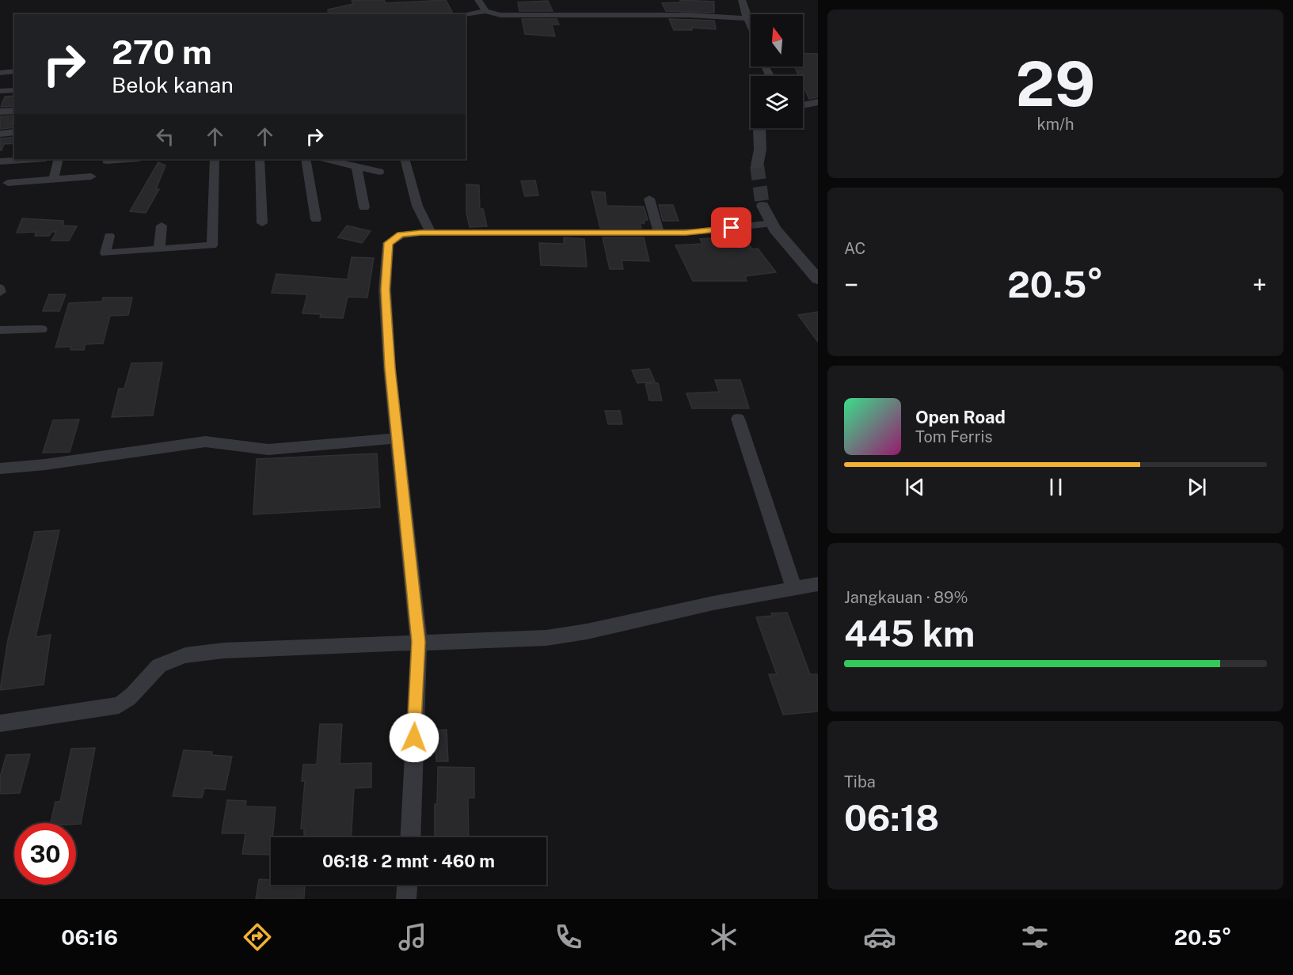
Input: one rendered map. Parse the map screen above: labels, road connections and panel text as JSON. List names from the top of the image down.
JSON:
{
  "north": "top",
  "page": {
    "tile": [
      ["29", "km/h"],
      "AC",
      ["Jangkauan · 89%", "445 km"],
      ["Tiba", "06:18"]
    ],
    "turn": ["270 m", "Belok kanan"],
    "heat": ["−", "20.5°", "+"],
    "song": ["Open Road", "Tom Ferris"],
    "limit": "30",
    "trip": "06:18 · 2 mnt · 460 m",
    "tabs": ["06:16", "20.5°"]
  }
}
